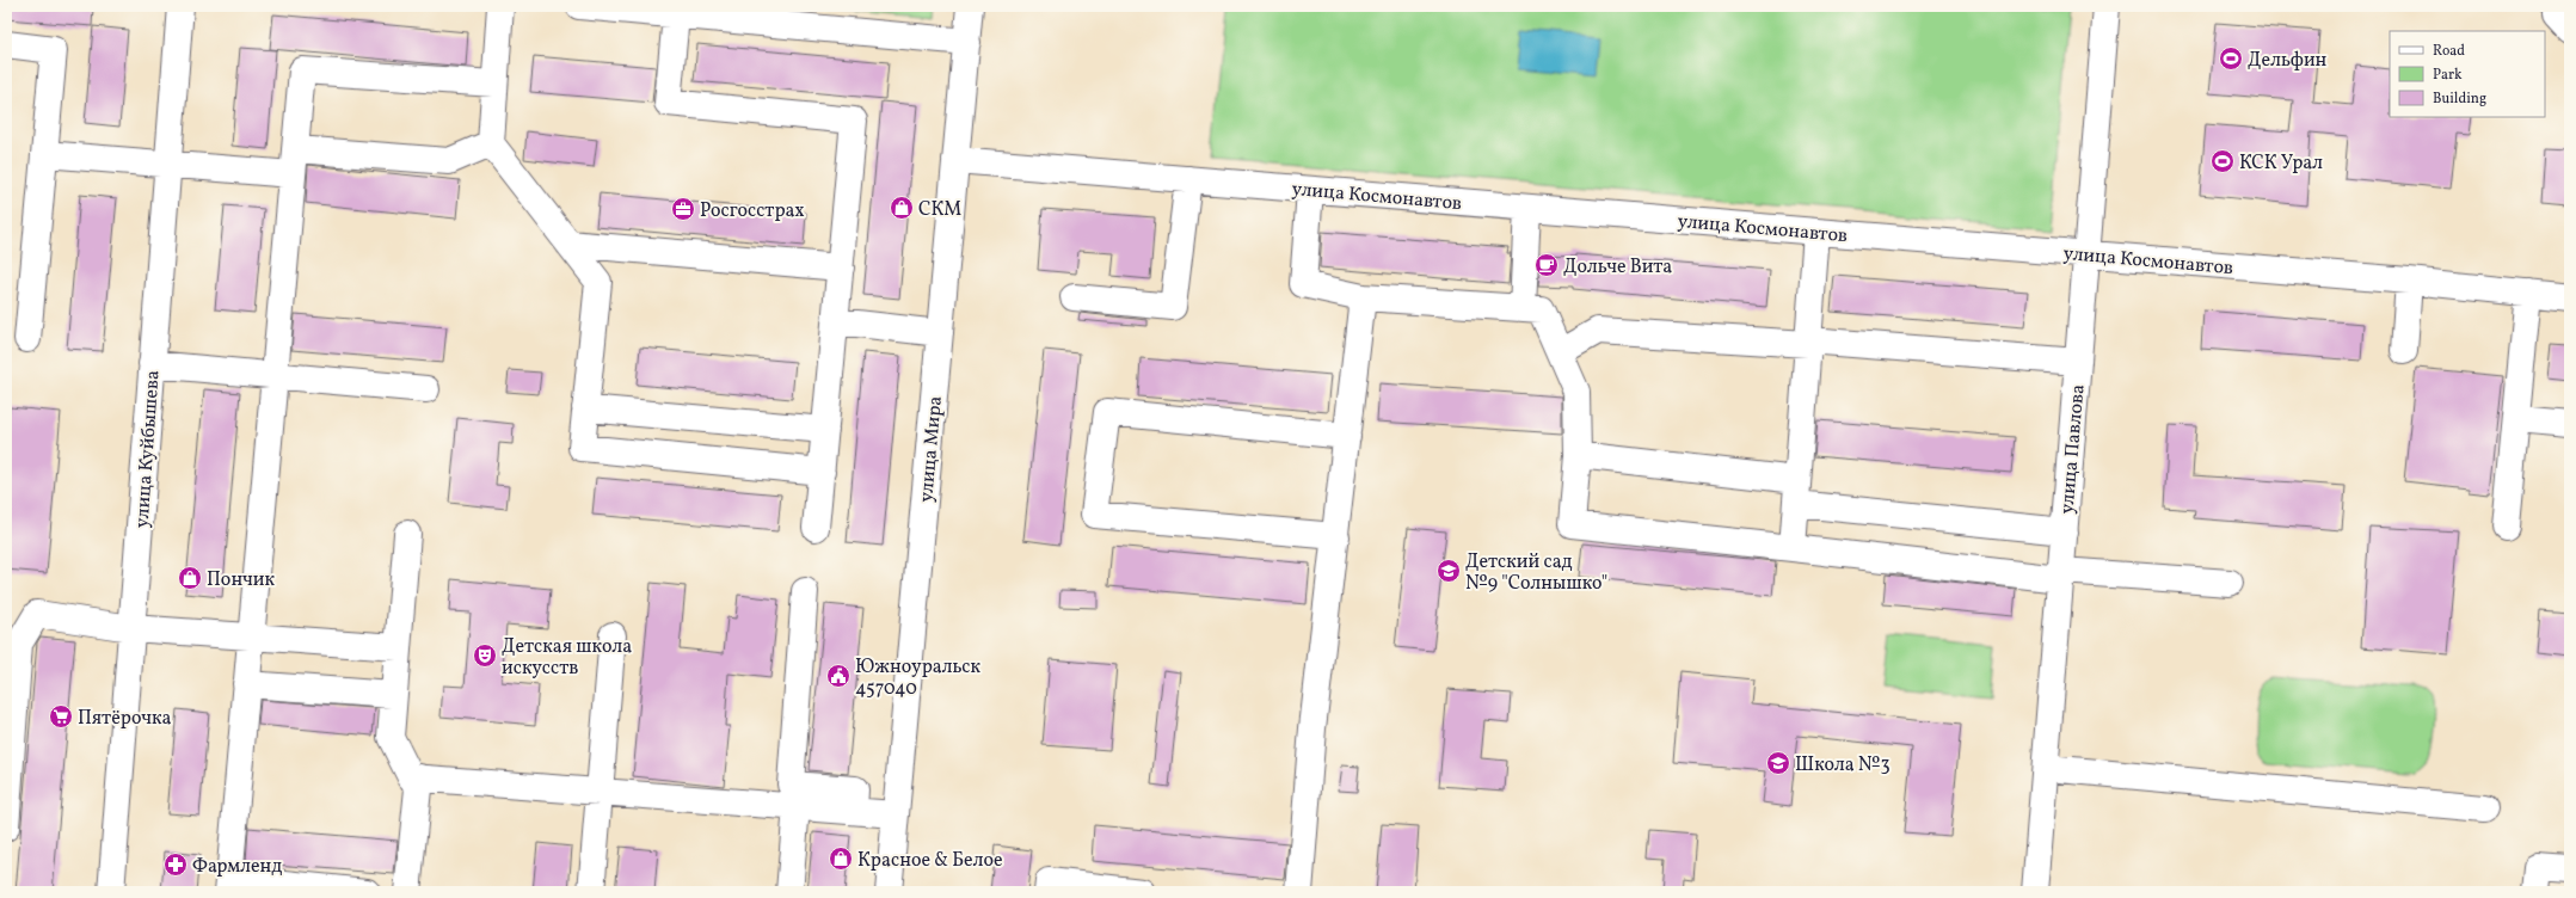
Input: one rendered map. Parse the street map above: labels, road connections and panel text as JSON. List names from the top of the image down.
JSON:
{
  "streets": {
    "street": [
      "улица Космонавтов",
      "улица Куйбышева",
      "улица Мира",
      "улица Павлова"
    ]
  },
  "crossings": [
    ["улица Космонавтов", "улица Мира"],
    ["улица Космонавтов", "улица Павлова"]
  ],
  "places": {
    "sports": ["Дельфин", "КСК Урал"],
    "shop": ["СКМ", "Пончик", "Красное & Белое"],
    "office": ["Росгосстрах"],
    "cafe": ["Дольче Вита"],
    "school or university": ["Детский сад №9 \"Солнышко\"", "Школа №3"],
    "theatre": ["Детская школа искусств"],
    "public building": ["Южноуральск 457040"],
    "supermarket": ["Пятёрочка"],
    "pharmacy": ["Фармленд"]
  },
  "legend": ["Road", "Park", "Building"]
}
